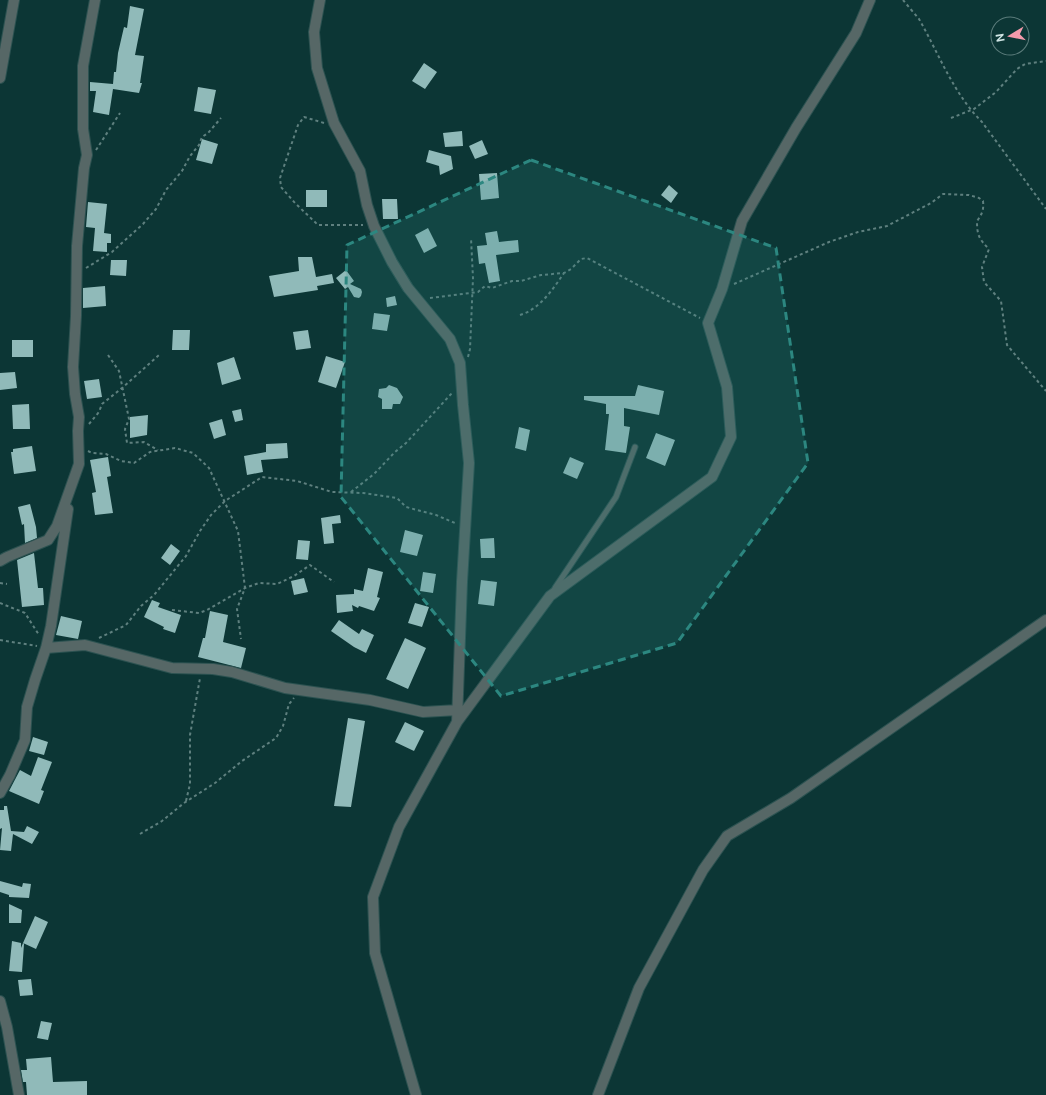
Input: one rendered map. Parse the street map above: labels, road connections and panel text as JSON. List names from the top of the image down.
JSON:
{
  "north": "left"
}
